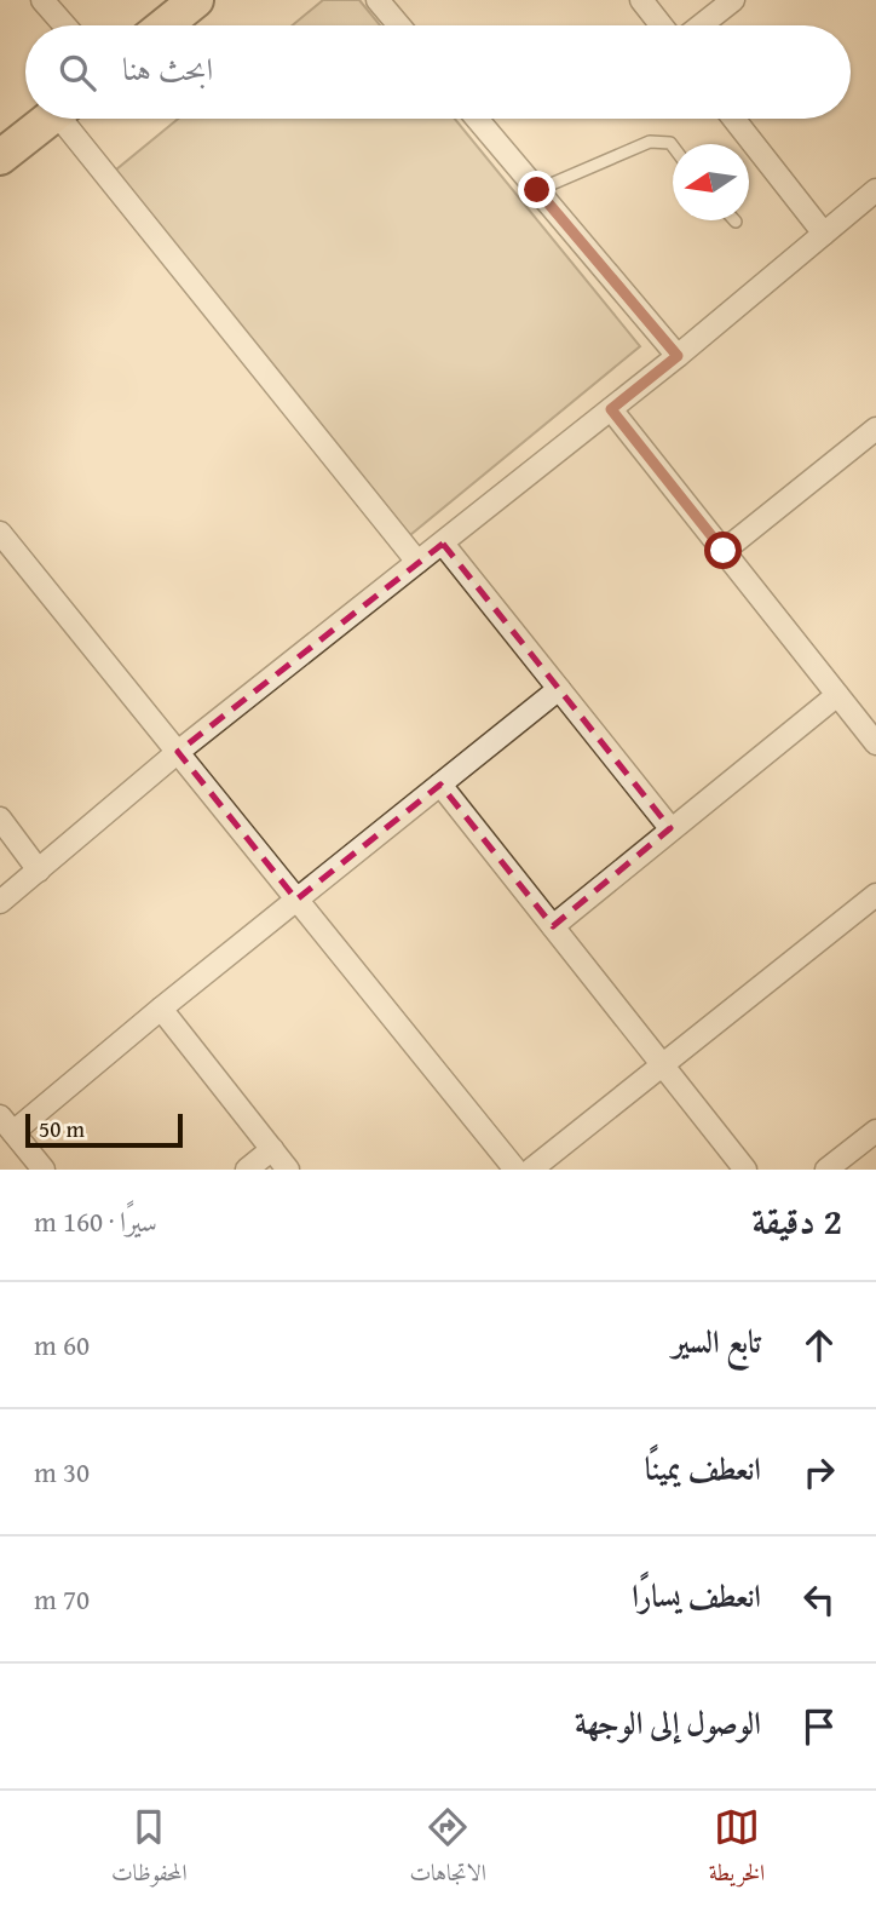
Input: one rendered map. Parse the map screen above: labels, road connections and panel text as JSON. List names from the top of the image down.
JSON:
{
  "scale_bar": "50 m",
  "north": "left",
  "page": {
    "search": "ابحث هنا",
    "scale": "50 m",
    "heading": ["2 دقيقة", "سيرًا · 160 m"],
    "list": [
      ["تابع السير", "60 m"],
      ["انعطف يمينًا", "30 m"],
      ["انعطف يسارًا", "70 m"],
      "الوصول إلى الوجهة"
    ],
    "nav": ["الخريطة", "الاتجاهات", "المحفوظات"]
  }
}
